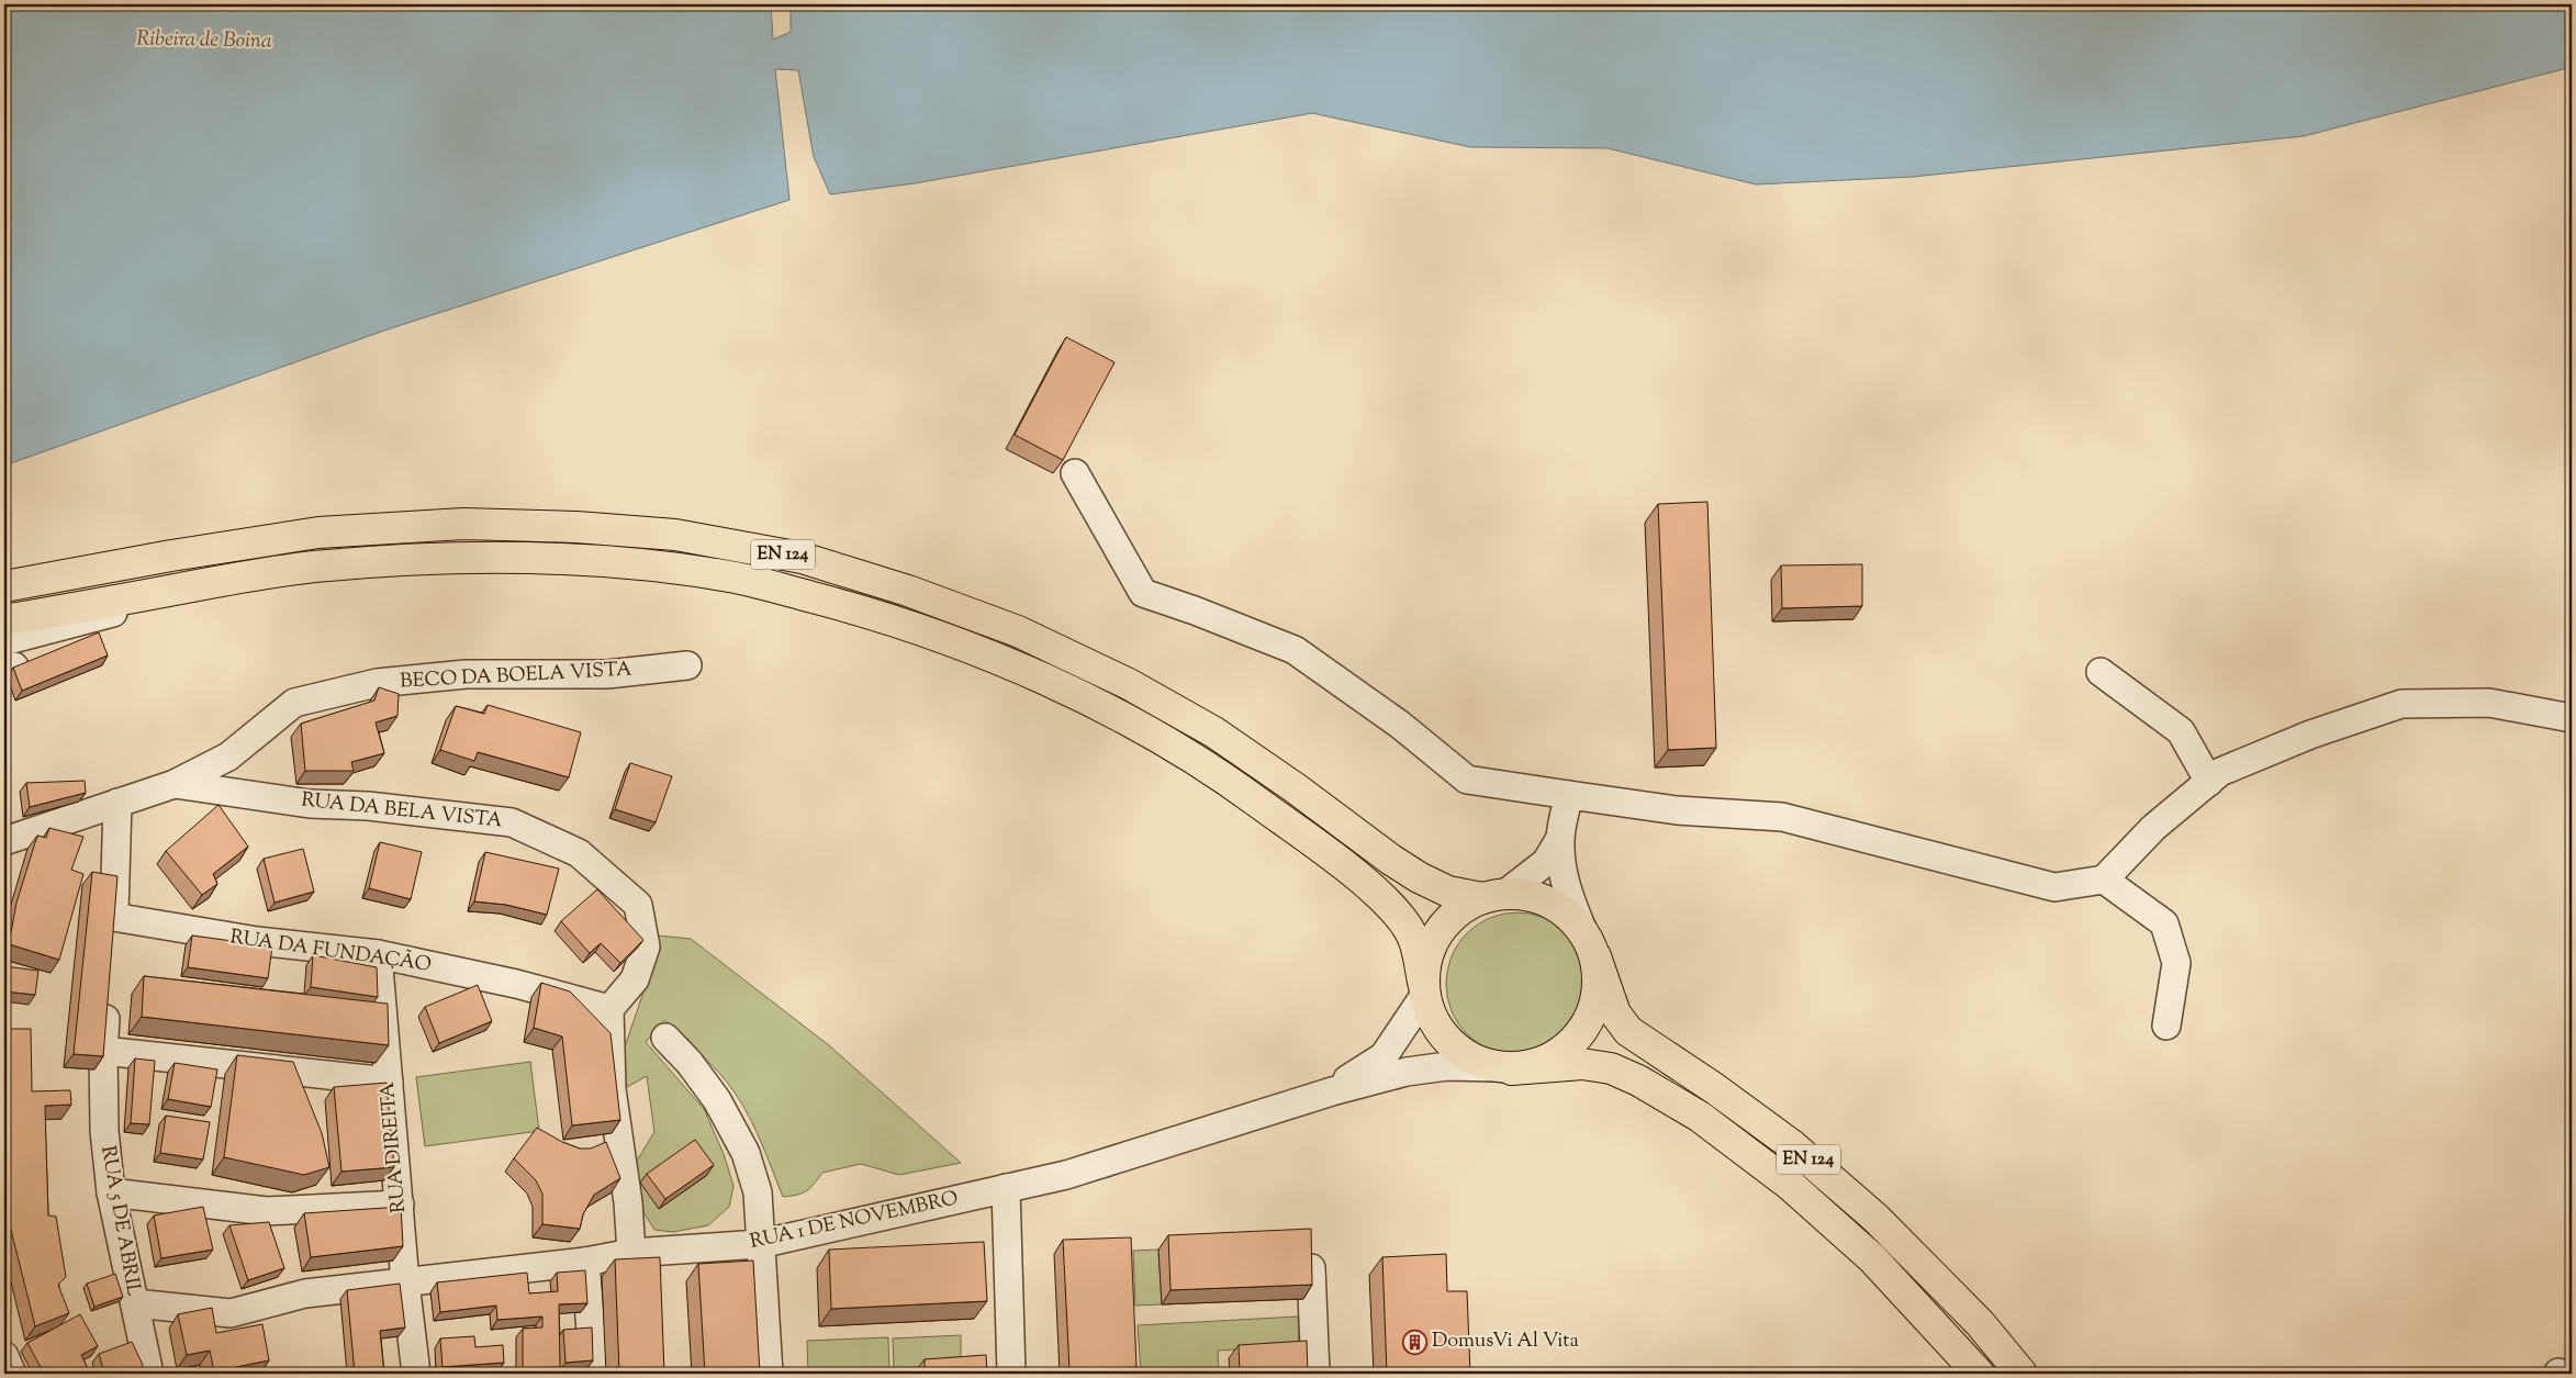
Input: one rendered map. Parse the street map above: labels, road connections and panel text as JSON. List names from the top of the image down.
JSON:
{
  "streets": {
    "main road": ["EN 124"],
    "street": [
      "BECO DA BOELA VISTA",
      "RUA DA BELA VISTA",
      "RUA DA FUNDAÇÃO",
      "RUA DIREITA",
      "RUA 5 DE ABRIL",
      "RUA 1 DE NOVEMBRO"
    ]
  },
  "crossings": [
    ["BECO DA BOELA VISTA", "RUA DA BELA VISTA"],
    ["RUA DA BELA VISTA", "RUA DA FUNDAÇÃO"],
    ["RUA DA FUNDAÇÃO", "RUA DIREITA"],
    ["RUA DIREITA", "RUA 1 DE NOVEMBRO"],
    ["RUA 5 DE ABRIL", "RUA 1 DE NOVEMBRO"]
  ],
  "water": ["Ribeira de Boina"],
  "places": {
    "building": ["DomusVi Al Vita"]
  }
}
